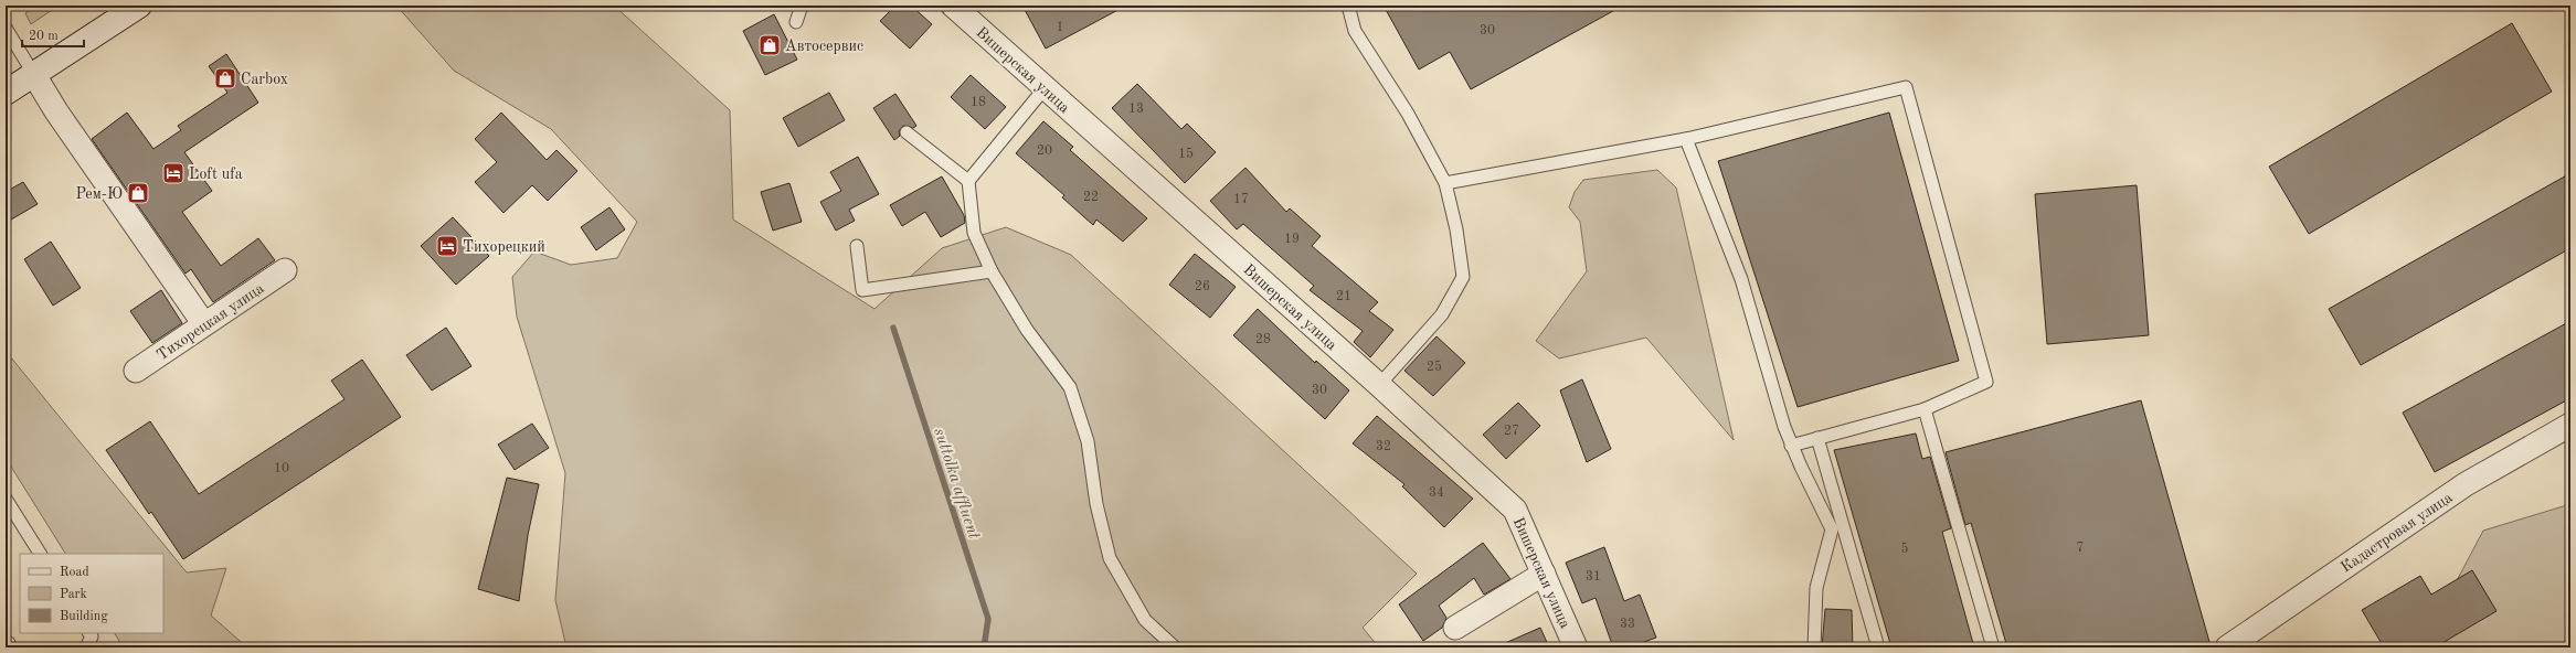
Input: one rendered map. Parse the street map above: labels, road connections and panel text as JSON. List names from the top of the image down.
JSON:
{
  "streets": {
    "street": ["Вишерская улица", "Тихорецкая улица", "Кадастровая улица"]
  },
  "water": ["suttolka affluent"],
  "places": {
    "shop": ["Автосервис", "Carbox", "Рем-Ю"],
    "hotel": ["Loft ufa", "Тихорецкий"]
  },
  "house_numbers": [
    "1",
    "30",
    "18",
    "13",
    "20",
    "15",
    "22",
    "17",
    "19",
    "26",
    "21",
    "28",
    "25",
    "30",
    "27",
    "32",
    "10",
    "34",
    "7",
    "5",
    "31",
    "33"
  ],
  "legend": ["Road", "Park", "Building"],
  "scale_bar": "20 m"
}
